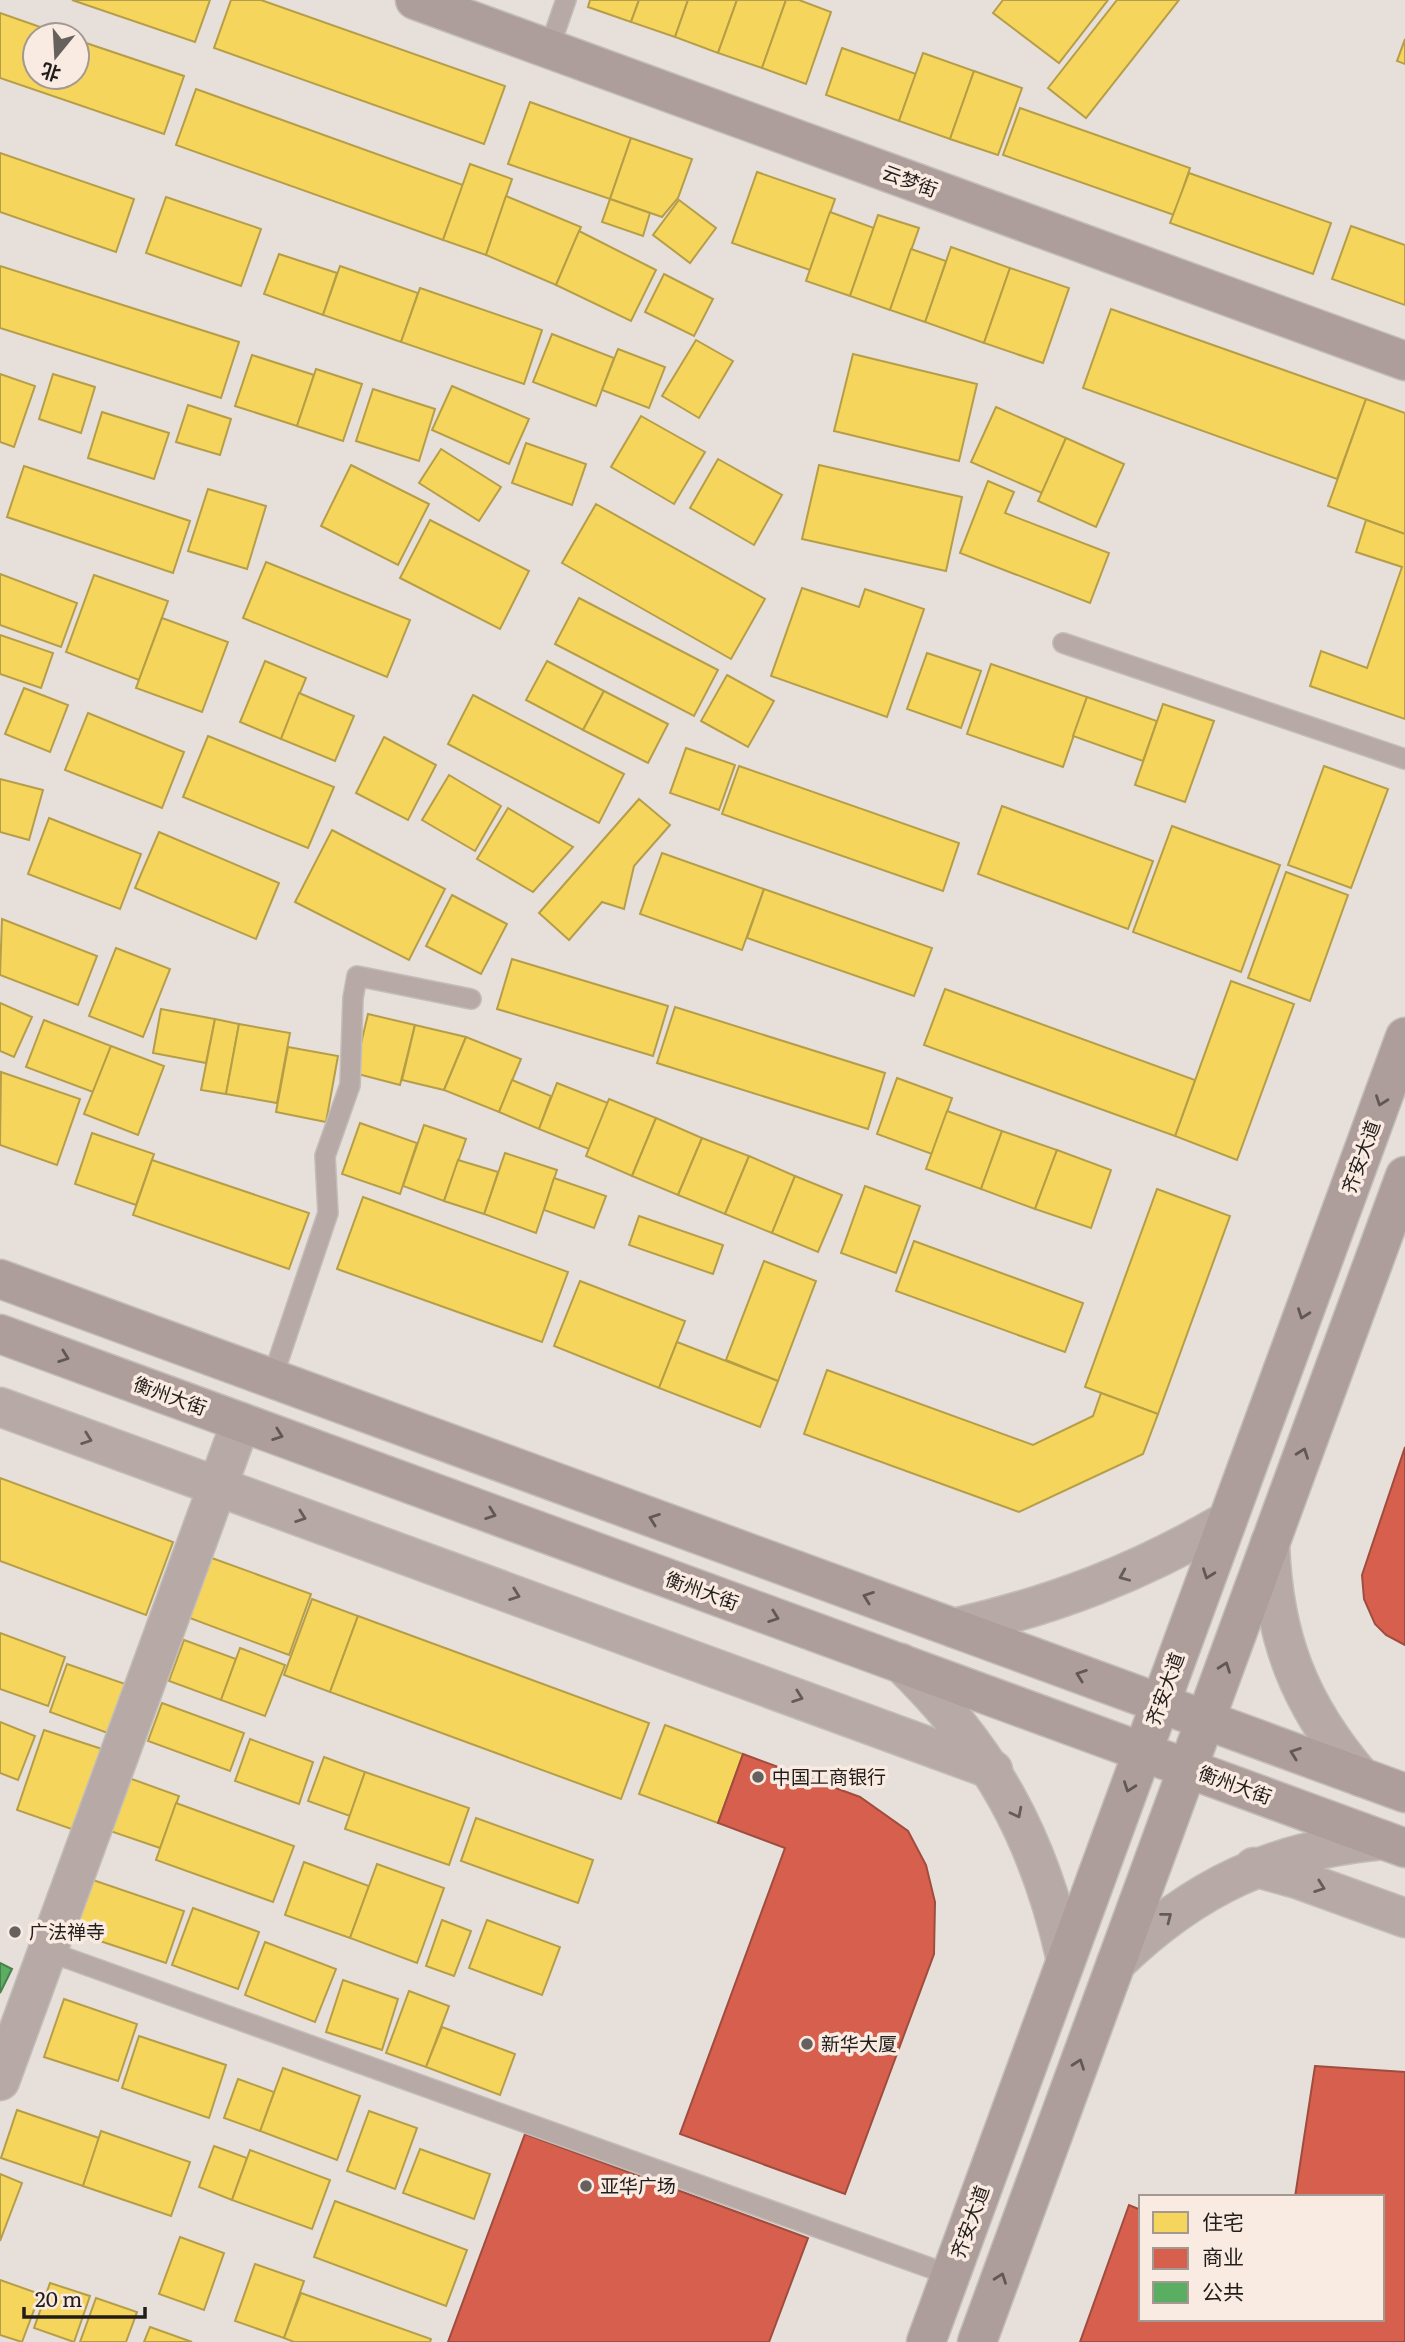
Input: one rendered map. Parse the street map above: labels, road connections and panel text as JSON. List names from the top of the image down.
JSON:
{
  "streets": {
    "main road": ["云梦街", "齐安大道", "衡州大街"]
  },
  "crossings": [
    ["齐安大道", "衡州大街"]
  ],
  "places": [
    "中国工商银行",
    "广法禅寺",
    "新华大厦",
    "亚华广场"
  ],
  "legend": ["住宅", "商业", "公共"],
  "scale_bar": "20 m",
  "north": "bottom"
}
